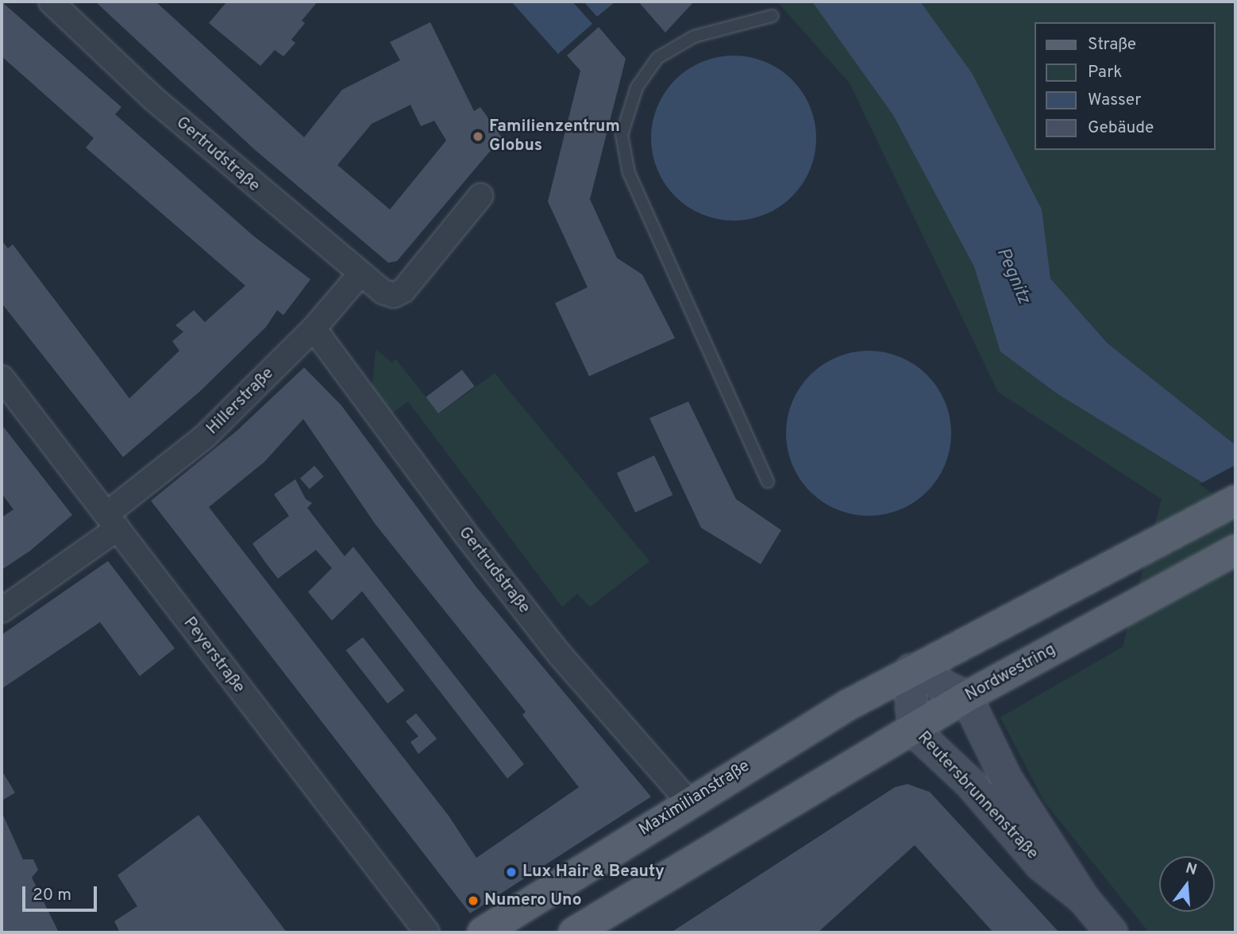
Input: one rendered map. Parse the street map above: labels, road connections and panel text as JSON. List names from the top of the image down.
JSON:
{
  "streets": {
    "main road": ["Nordwestring", "Maximilianstraße"],
    "street": [
      "Gertrudstraße",
      "Hillerstraße",
      "Peyerstraße",
      "Reutersbrunnenstraße"
    ]
  },
  "crossings": [
    ["Gertrudstraße", "Hillerstraße"],
    ["Gertrudstraße", "Maximilianstraße"],
    ["Hillerstraße", "Peyerstraße"],
    ["Nordwestring", "Reutersbrunnenstraße"],
    ["Reutersbrunnenstraße", "Maximilianstraße"]
  ],
  "water": ["Pegnitz"],
  "places": ["Familienzentrum Globus", "Lux Hair & Beauty", "Numero Uno"],
  "legend": [
    "Straße",
    "Park",
    "Wasser",
    "Gebäude"
  ],
  "scale_bar": "20 m",
  "north": "top"
}
